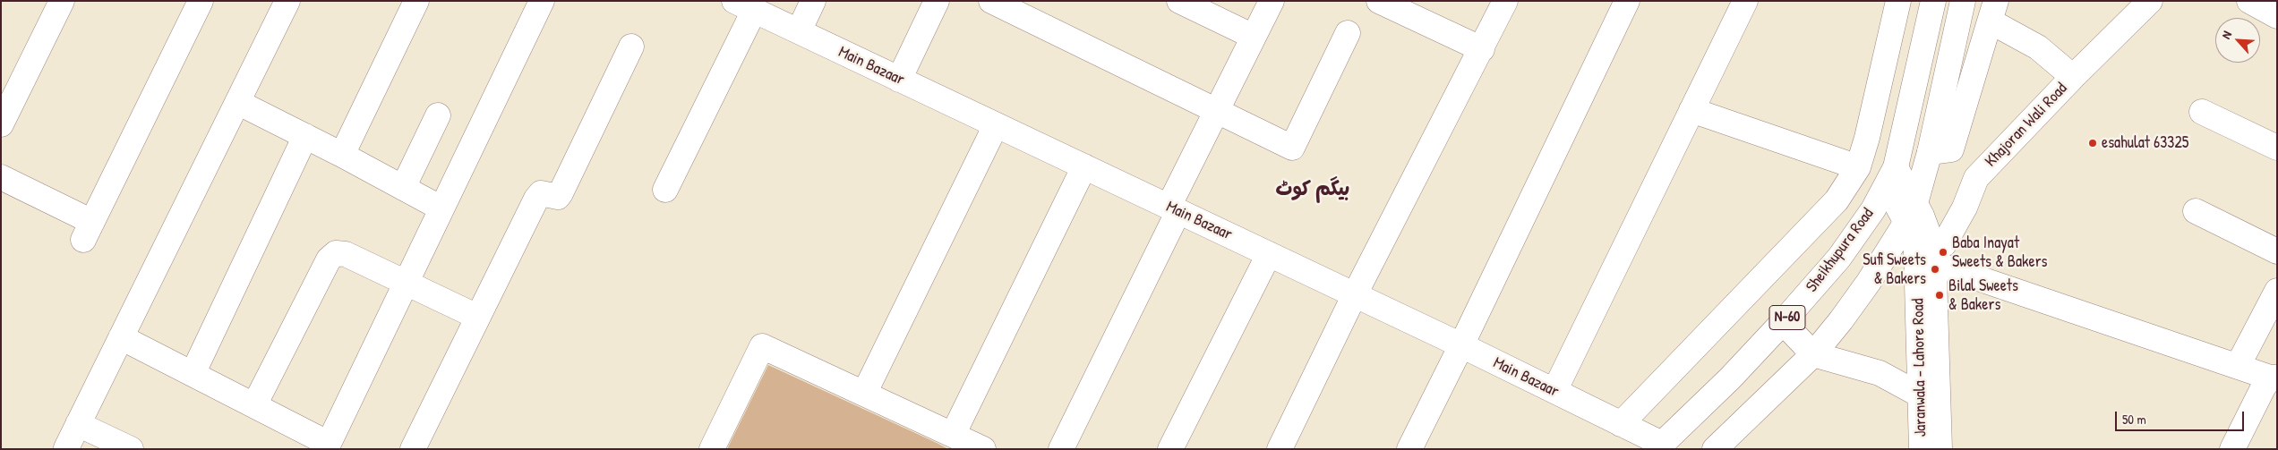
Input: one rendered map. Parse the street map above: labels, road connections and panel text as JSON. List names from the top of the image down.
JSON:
{
  "streets": {
    "main road": [
      "Main Bazaar",
      "Khajoran Wali Road",
      "Sheikhupura Road",
      "N-60",
      "Jaranwala - Lahore Road"
    ]
  },
  "crossings": [
    ["Main Bazaar", "Sheikhupura Road"],
    ["Khajoran Wali Road", "Jaranwala - Lahore Road"],
    ["Sheikhupura Road", "Jaranwala - Lahore Road"],
    ["N-60", "Jaranwala - Lahore Road"]
  ],
  "districts": ["بیگم کوٹ"],
  "places": [
    "esahulat 63325",
    "Baba Inayat Sweets & Bakers",
    "Sufi Sweets & Bakers",
    "Bilal Sweets & Bakers"
  ],
  "scale_bar": "50 m",
  "north": "top left"
}
